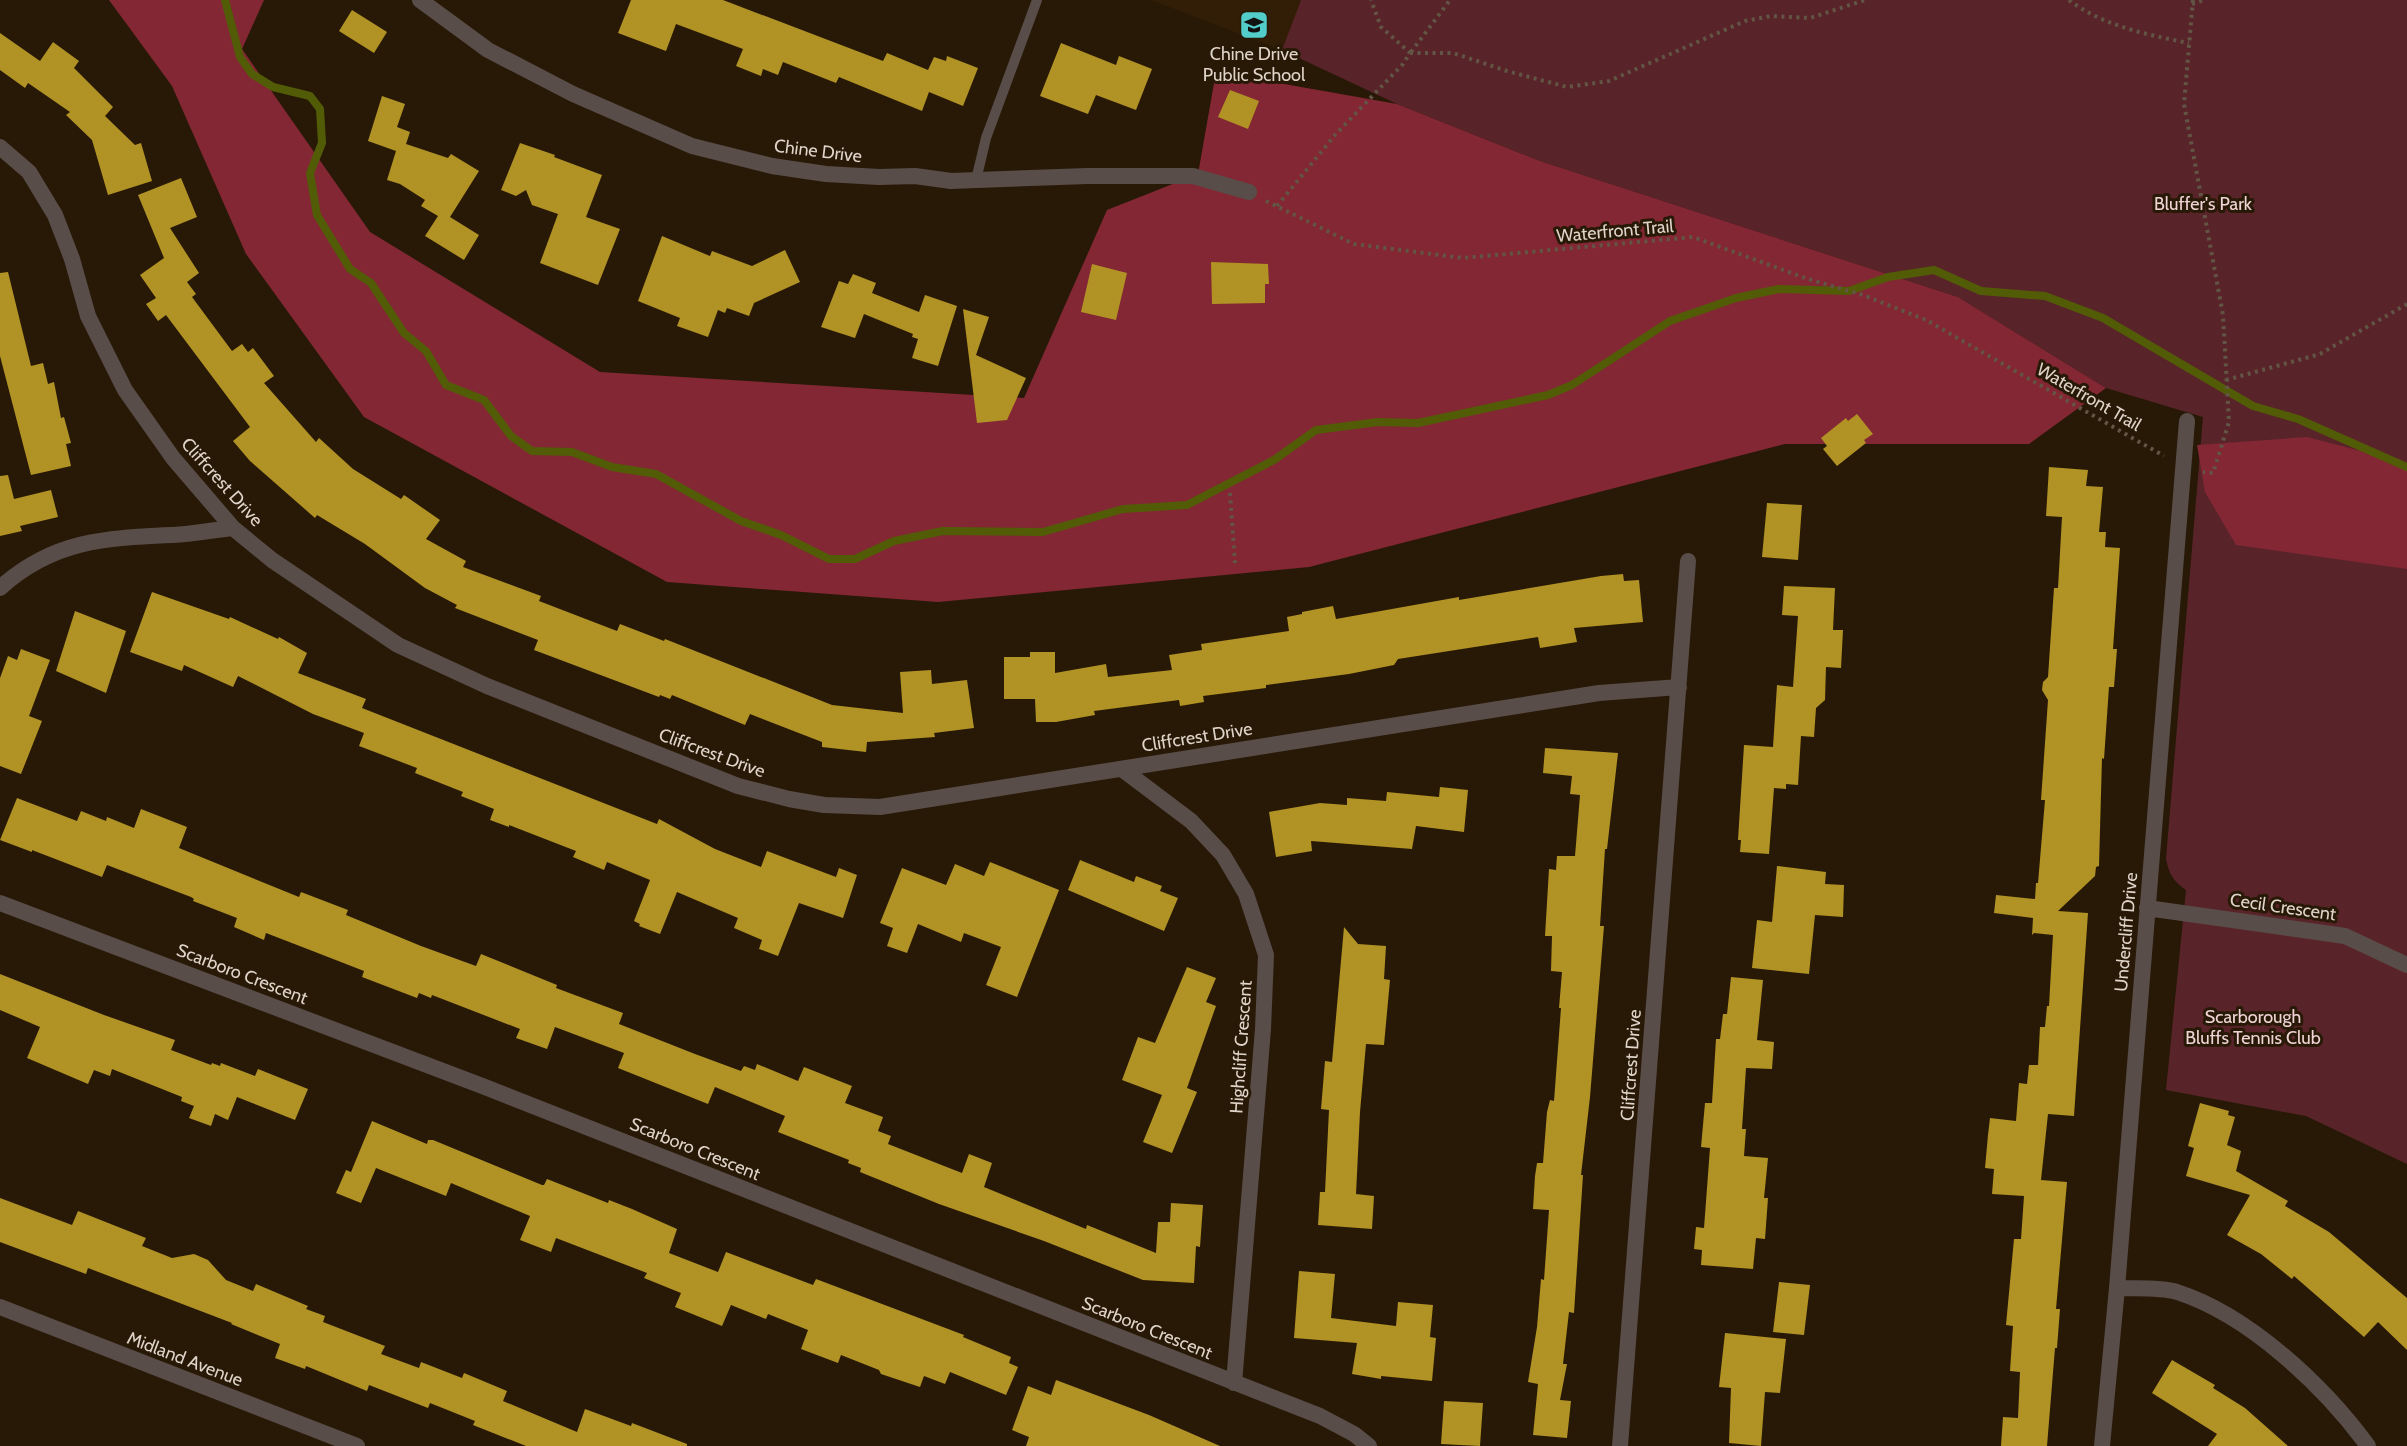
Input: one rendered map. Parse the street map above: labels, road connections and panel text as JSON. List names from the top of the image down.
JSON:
{
  "streets": {
    "street": [
      "Chine Drive",
      "Cliffcrest Drive",
      "Cecil Crescent",
      "Undercliff Drive",
      "Scarboro Crescent",
      "Highcliff Crescent",
      "Midland Avenue"
    ],
    "path": ["Waterfront Trail"]
  },
  "crossings": [
    ["Waterfront Trail", "Undercliff Drive"],
    ["Cliffcrest Drive", "Highcliff Crescent"],
    ["Cecil Crescent", "Undercliff Drive"],
    ["Scarboro Crescent", "Highcliff Crescent"]
  ],
  "parks": ["Bluffer's Park", "Scarborough Bluffs Tennis Club"],
  "places": {
    "school or university": ["Chine Drive Public School"]
  }
}
